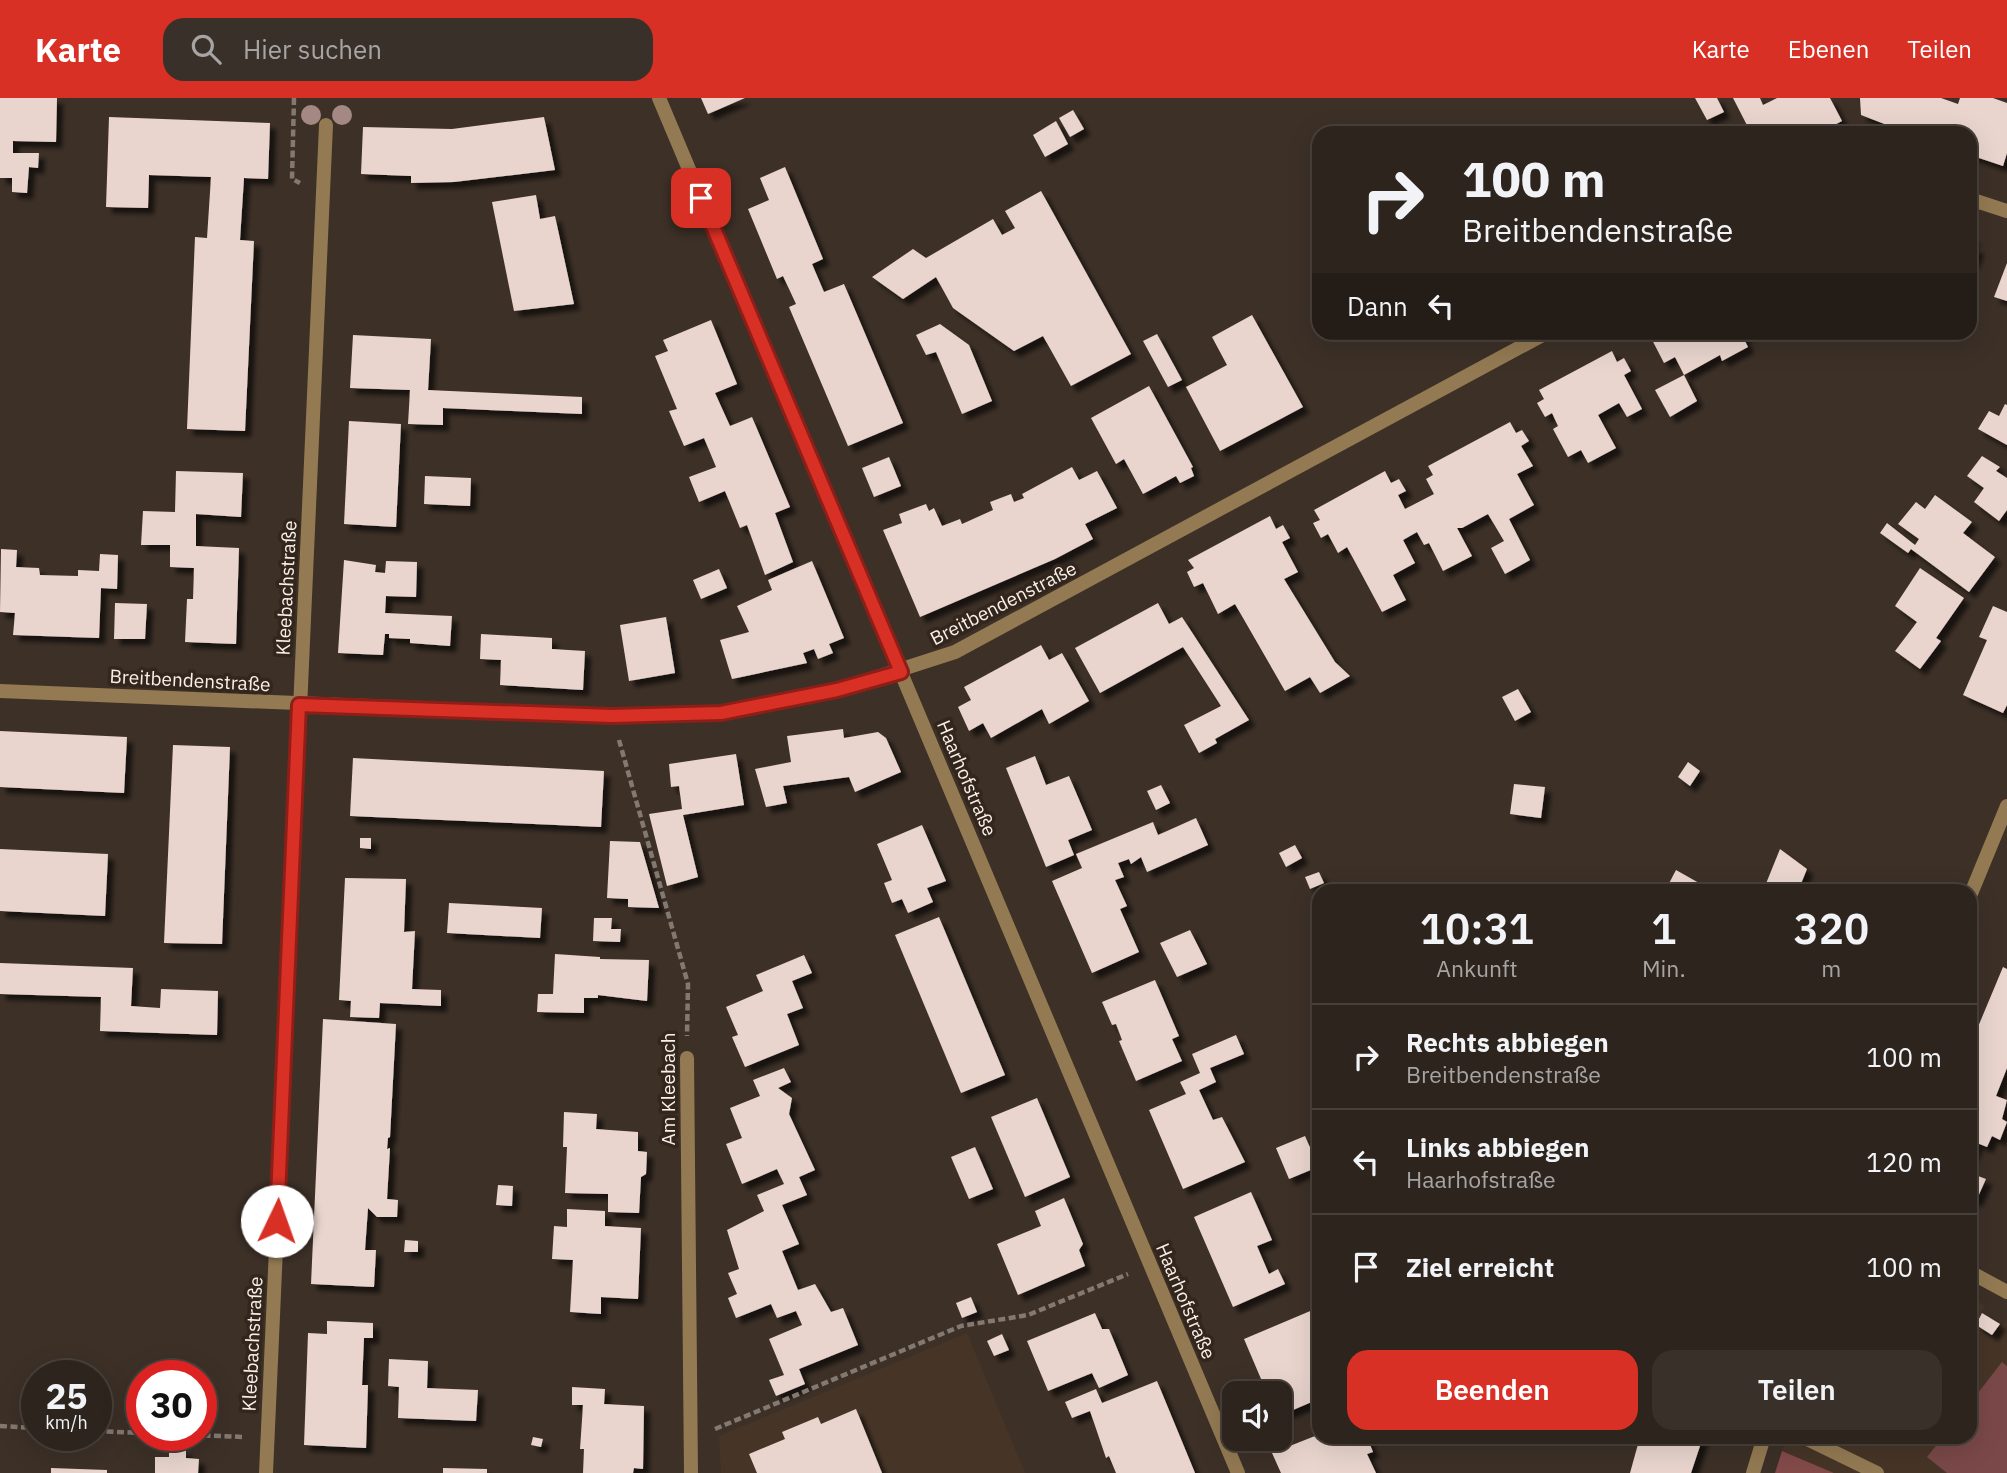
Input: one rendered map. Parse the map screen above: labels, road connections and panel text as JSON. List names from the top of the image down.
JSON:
{
  "streets": {
    "street": [
      "Kleebachstraße",
      "Breitbendenstraße",
      "Haarhofstraße",
      "Am Kleebach"
    ]
  },
  "crossings": [
    ["Kleebachstraße", "Breitbendenstraße"],
    ["Breitbendenstraße", "Haarhofstraße"],
    ["Breitbendenstraße", "Am Kleebach"]
  ],
  "page": {
    "header": "Karte",
    "search": "Hier suchen",
    "nav": ["Karte", "Ebenen", "Teilen"],
    "turn": ["100 m", "Breitbendenstraße"],
    "then": "Dann",
    "eta": [
      "10:31",
      "Ankunft",
      "1",
      "Min.",
      "320",
      "m"
    ],
    "list": [
      {
        "name": "Rechts abbiegen",
        "note": "Breitbendenstraße",
        "value": "100 m"
      },
      {
        "name": "Links abbiegen",
        "note": "Haarhofstraße",
        "value": "120 m"
      },
      {
        "name": "Ziel erreicht",
        "value": "100 m"
      }
    ],
    "buttons": ["Beenden", "Teilen"],
    "speed": "25 km/h",
    "limit": "30"
  }
}
